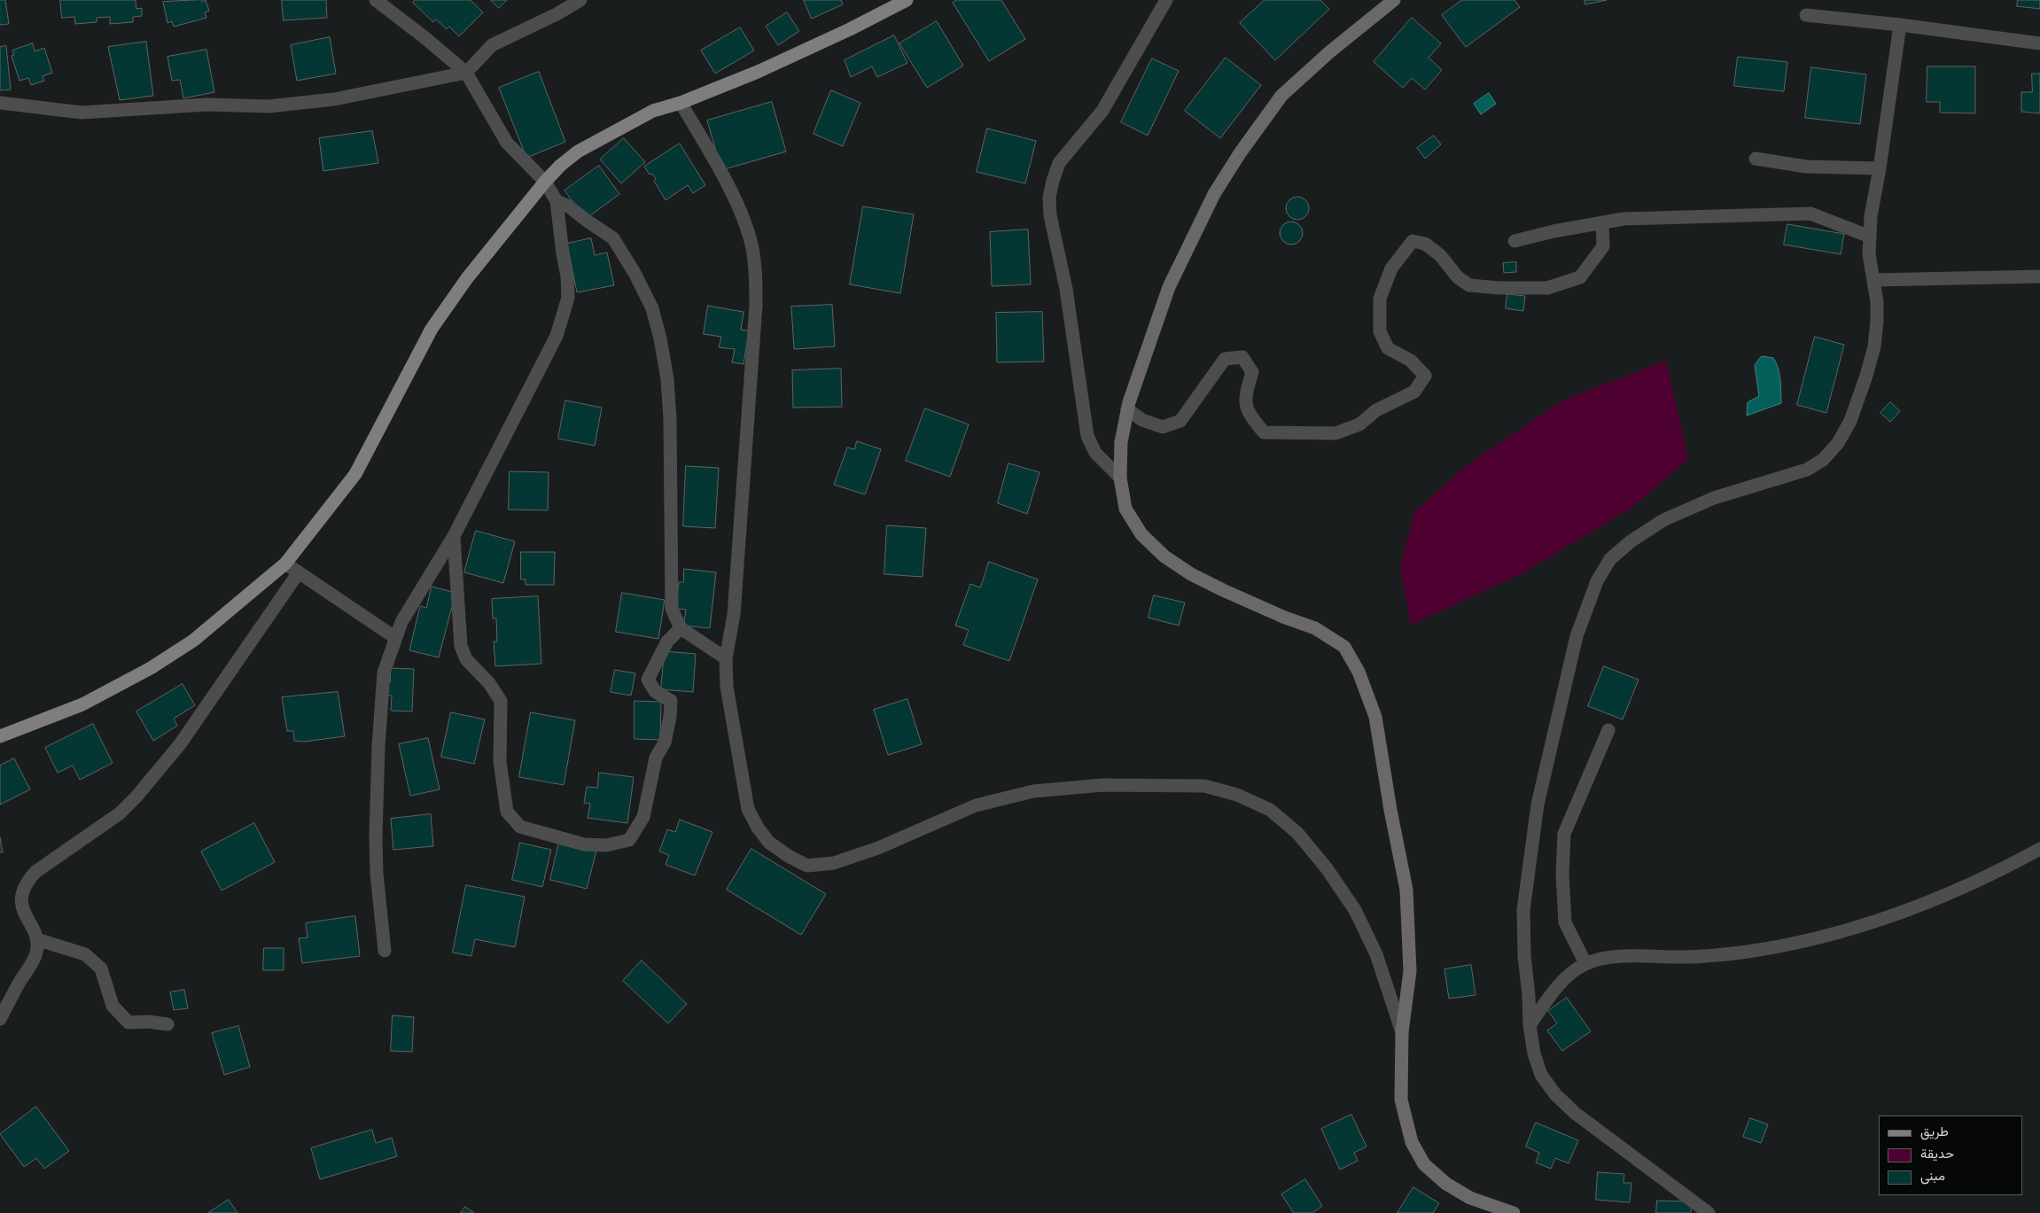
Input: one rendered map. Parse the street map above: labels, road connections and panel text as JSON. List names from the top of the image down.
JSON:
{
  "legend": ["طريق", "حديقة", "مبنى"]
}
